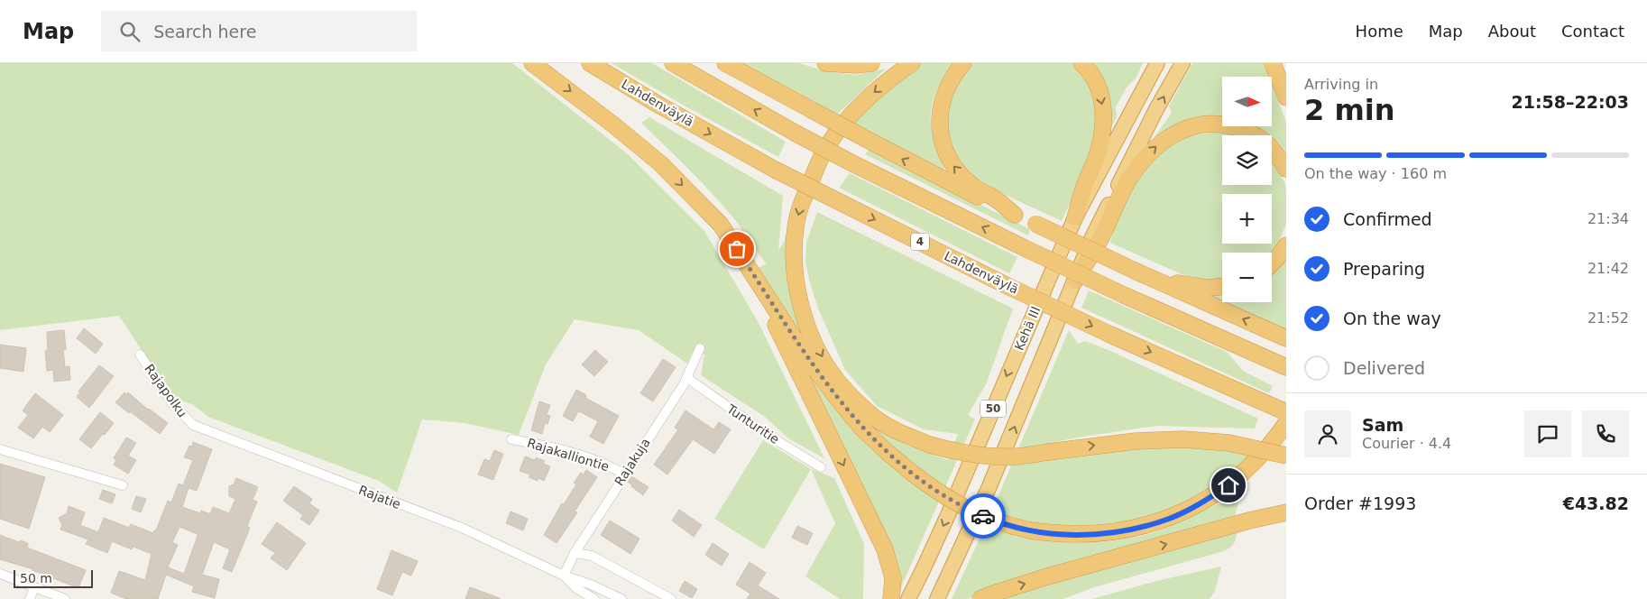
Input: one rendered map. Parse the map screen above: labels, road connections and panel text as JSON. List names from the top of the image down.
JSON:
{
  "streets": {
    "highway": [
      "Lahdenväylä",
      "4",
      "Kehä III",
      "50"
    ],
    "street": [
      "Rajapolku",
      "Tunturitie",
      "Rajakalliontie",
      "Rajakuja",
      "Rajatie"
    ]
  },
  "crossings": [
    ["Rajapolku", "Rajatie"],
    ["Tunturitie", "Rajakuja"],
    ["Rajakalliontie", "Rajakuja"],
    ["Rajakuja", "Rajatie"]
  ],
  "scale_bar": "50 m",
  "north": "right",
  "page": {
    "header": "Map",
    "search": "Search here",
    "nav": [
      "Home",
      "Map",
      "About",
      "Contact"
    ],
    "heading": ["2 min", "Arriving in", "21:58–22:03"],
    "panel": [
      "Sam",
      "Courier · 4.4",
      "Order #1993",
      "€43.82"
    ],
    "map_buttons": ["+", "−"],
    "bar": "On the way · 160 m",
    "list": [
      ["Confirmed", "21:34"],
      ["Preparing", "21:42"],
      ["On the way", "21:52"],
      "Delivered"
    ],
    "scale": "50 m"
  }
}
